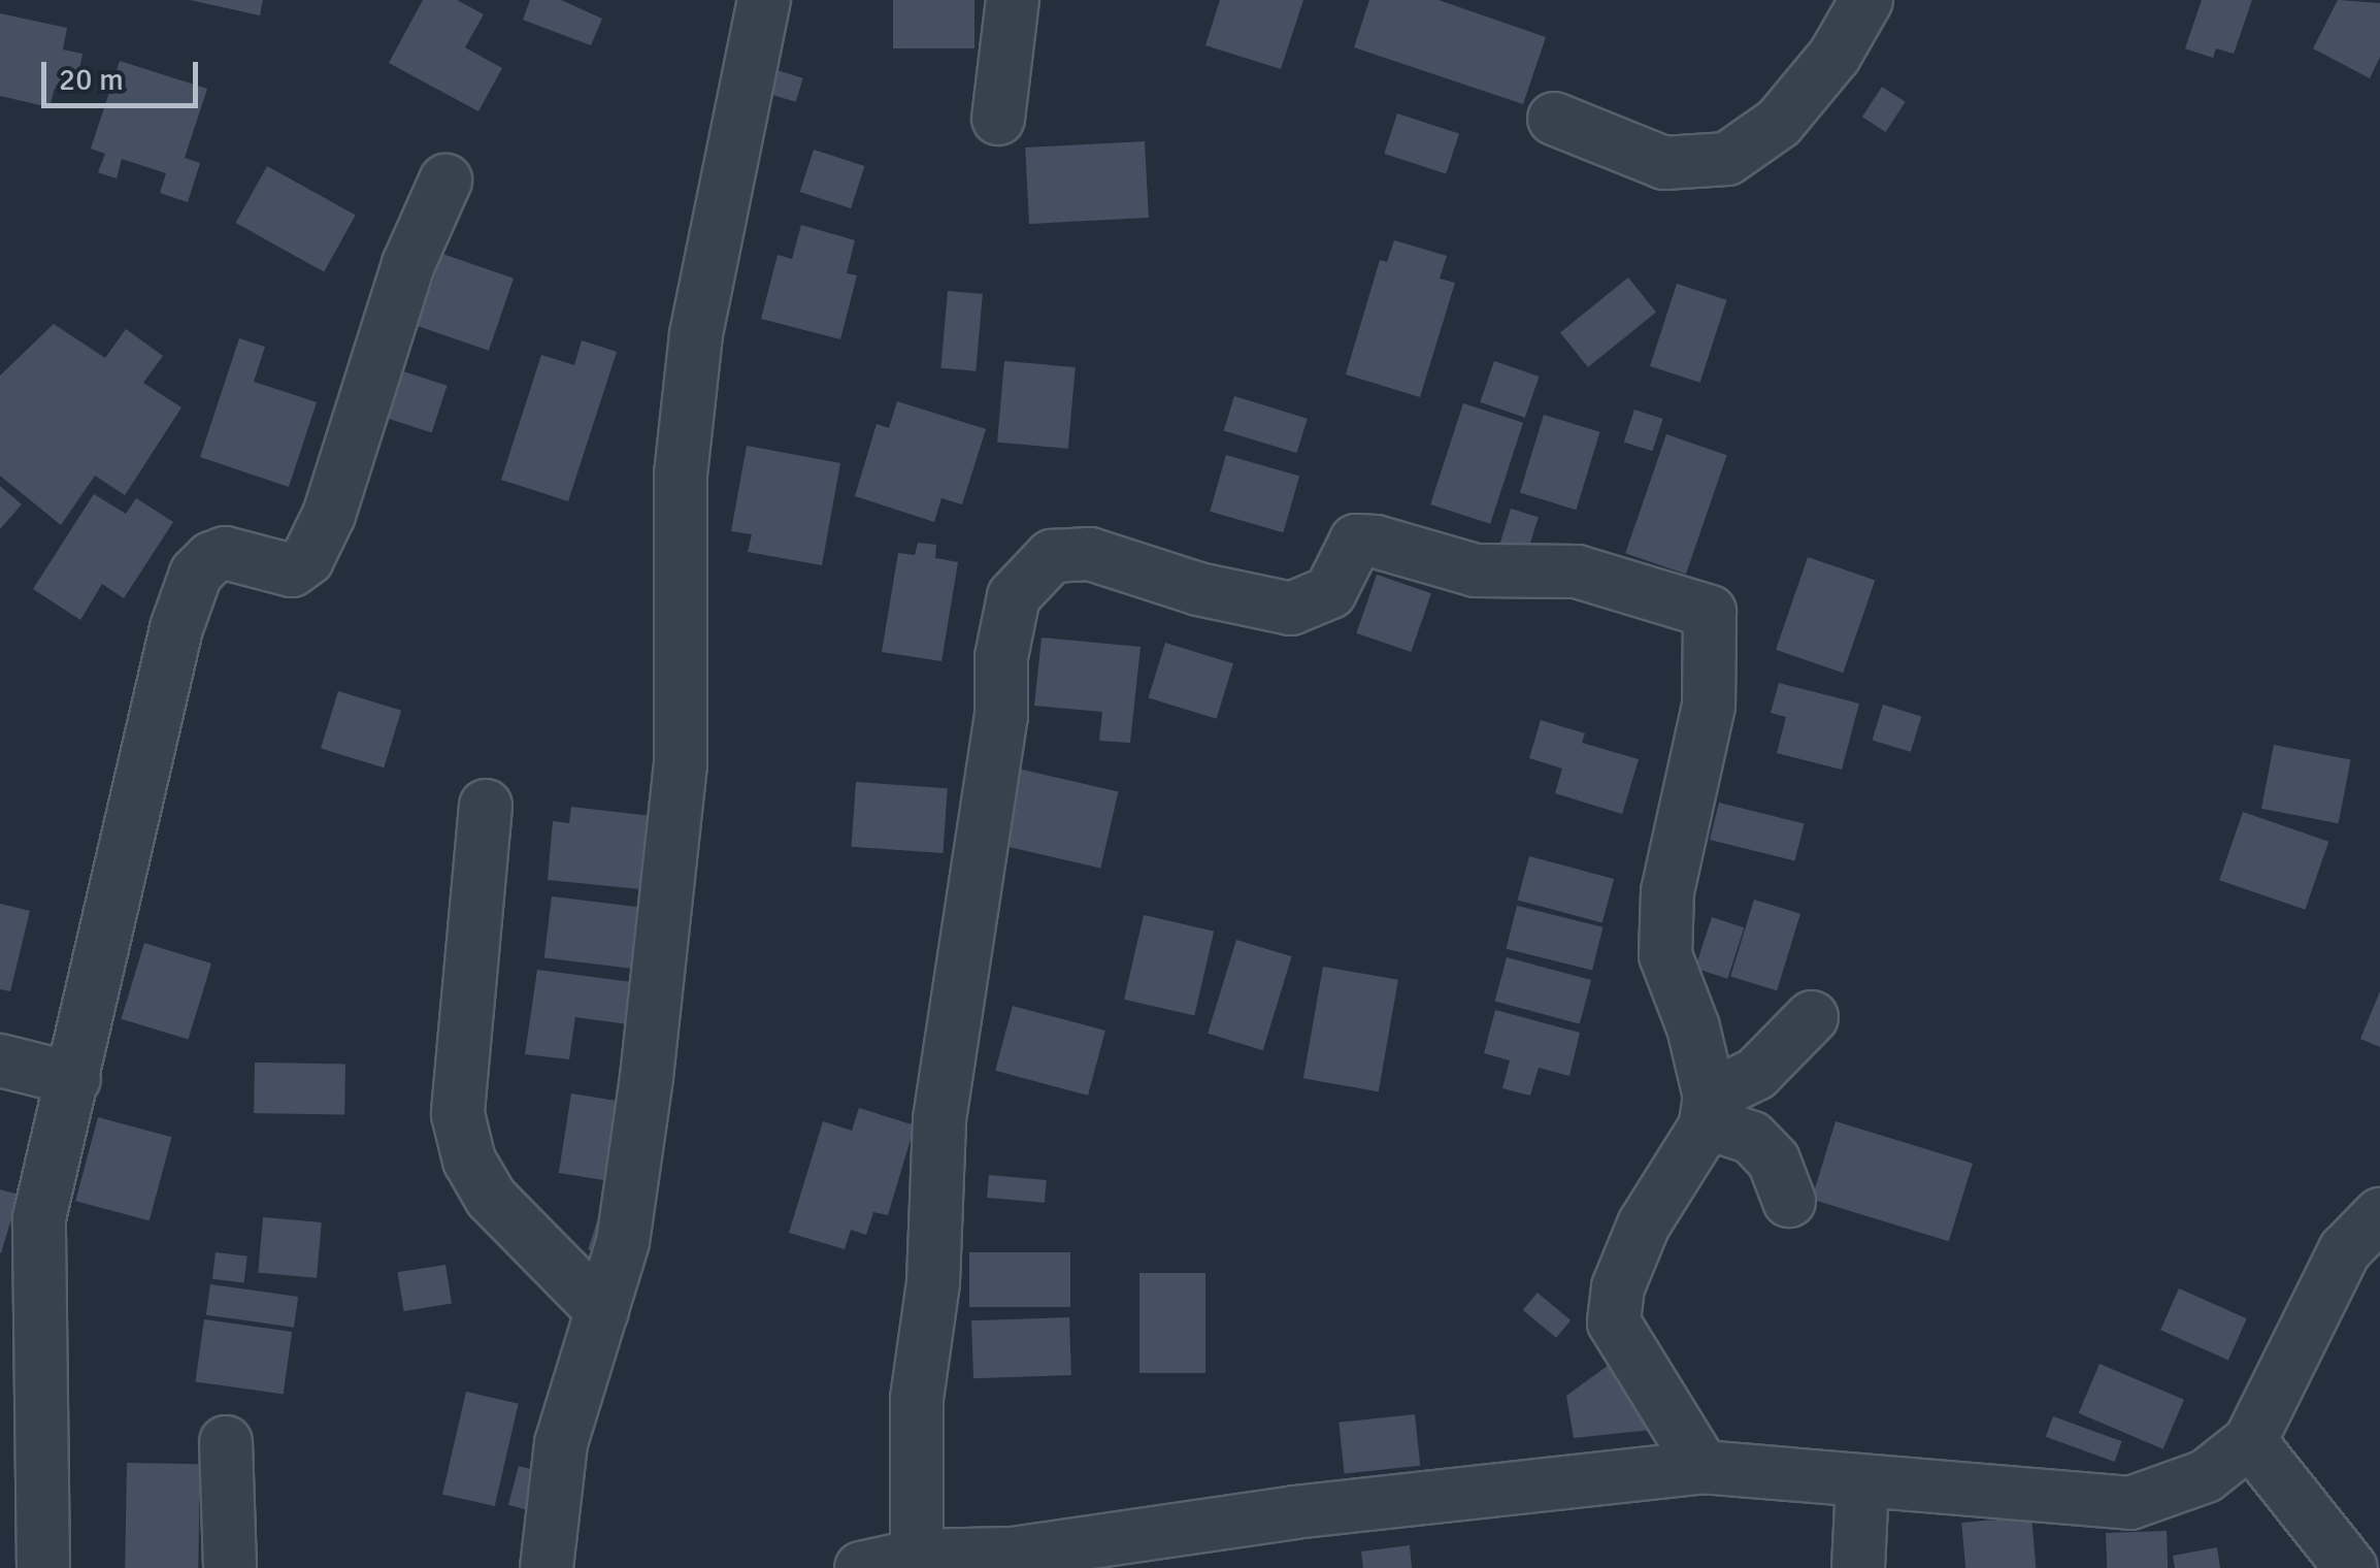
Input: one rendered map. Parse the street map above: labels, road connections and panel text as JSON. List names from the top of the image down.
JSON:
{
  "scale_bar": "20 m"
}
